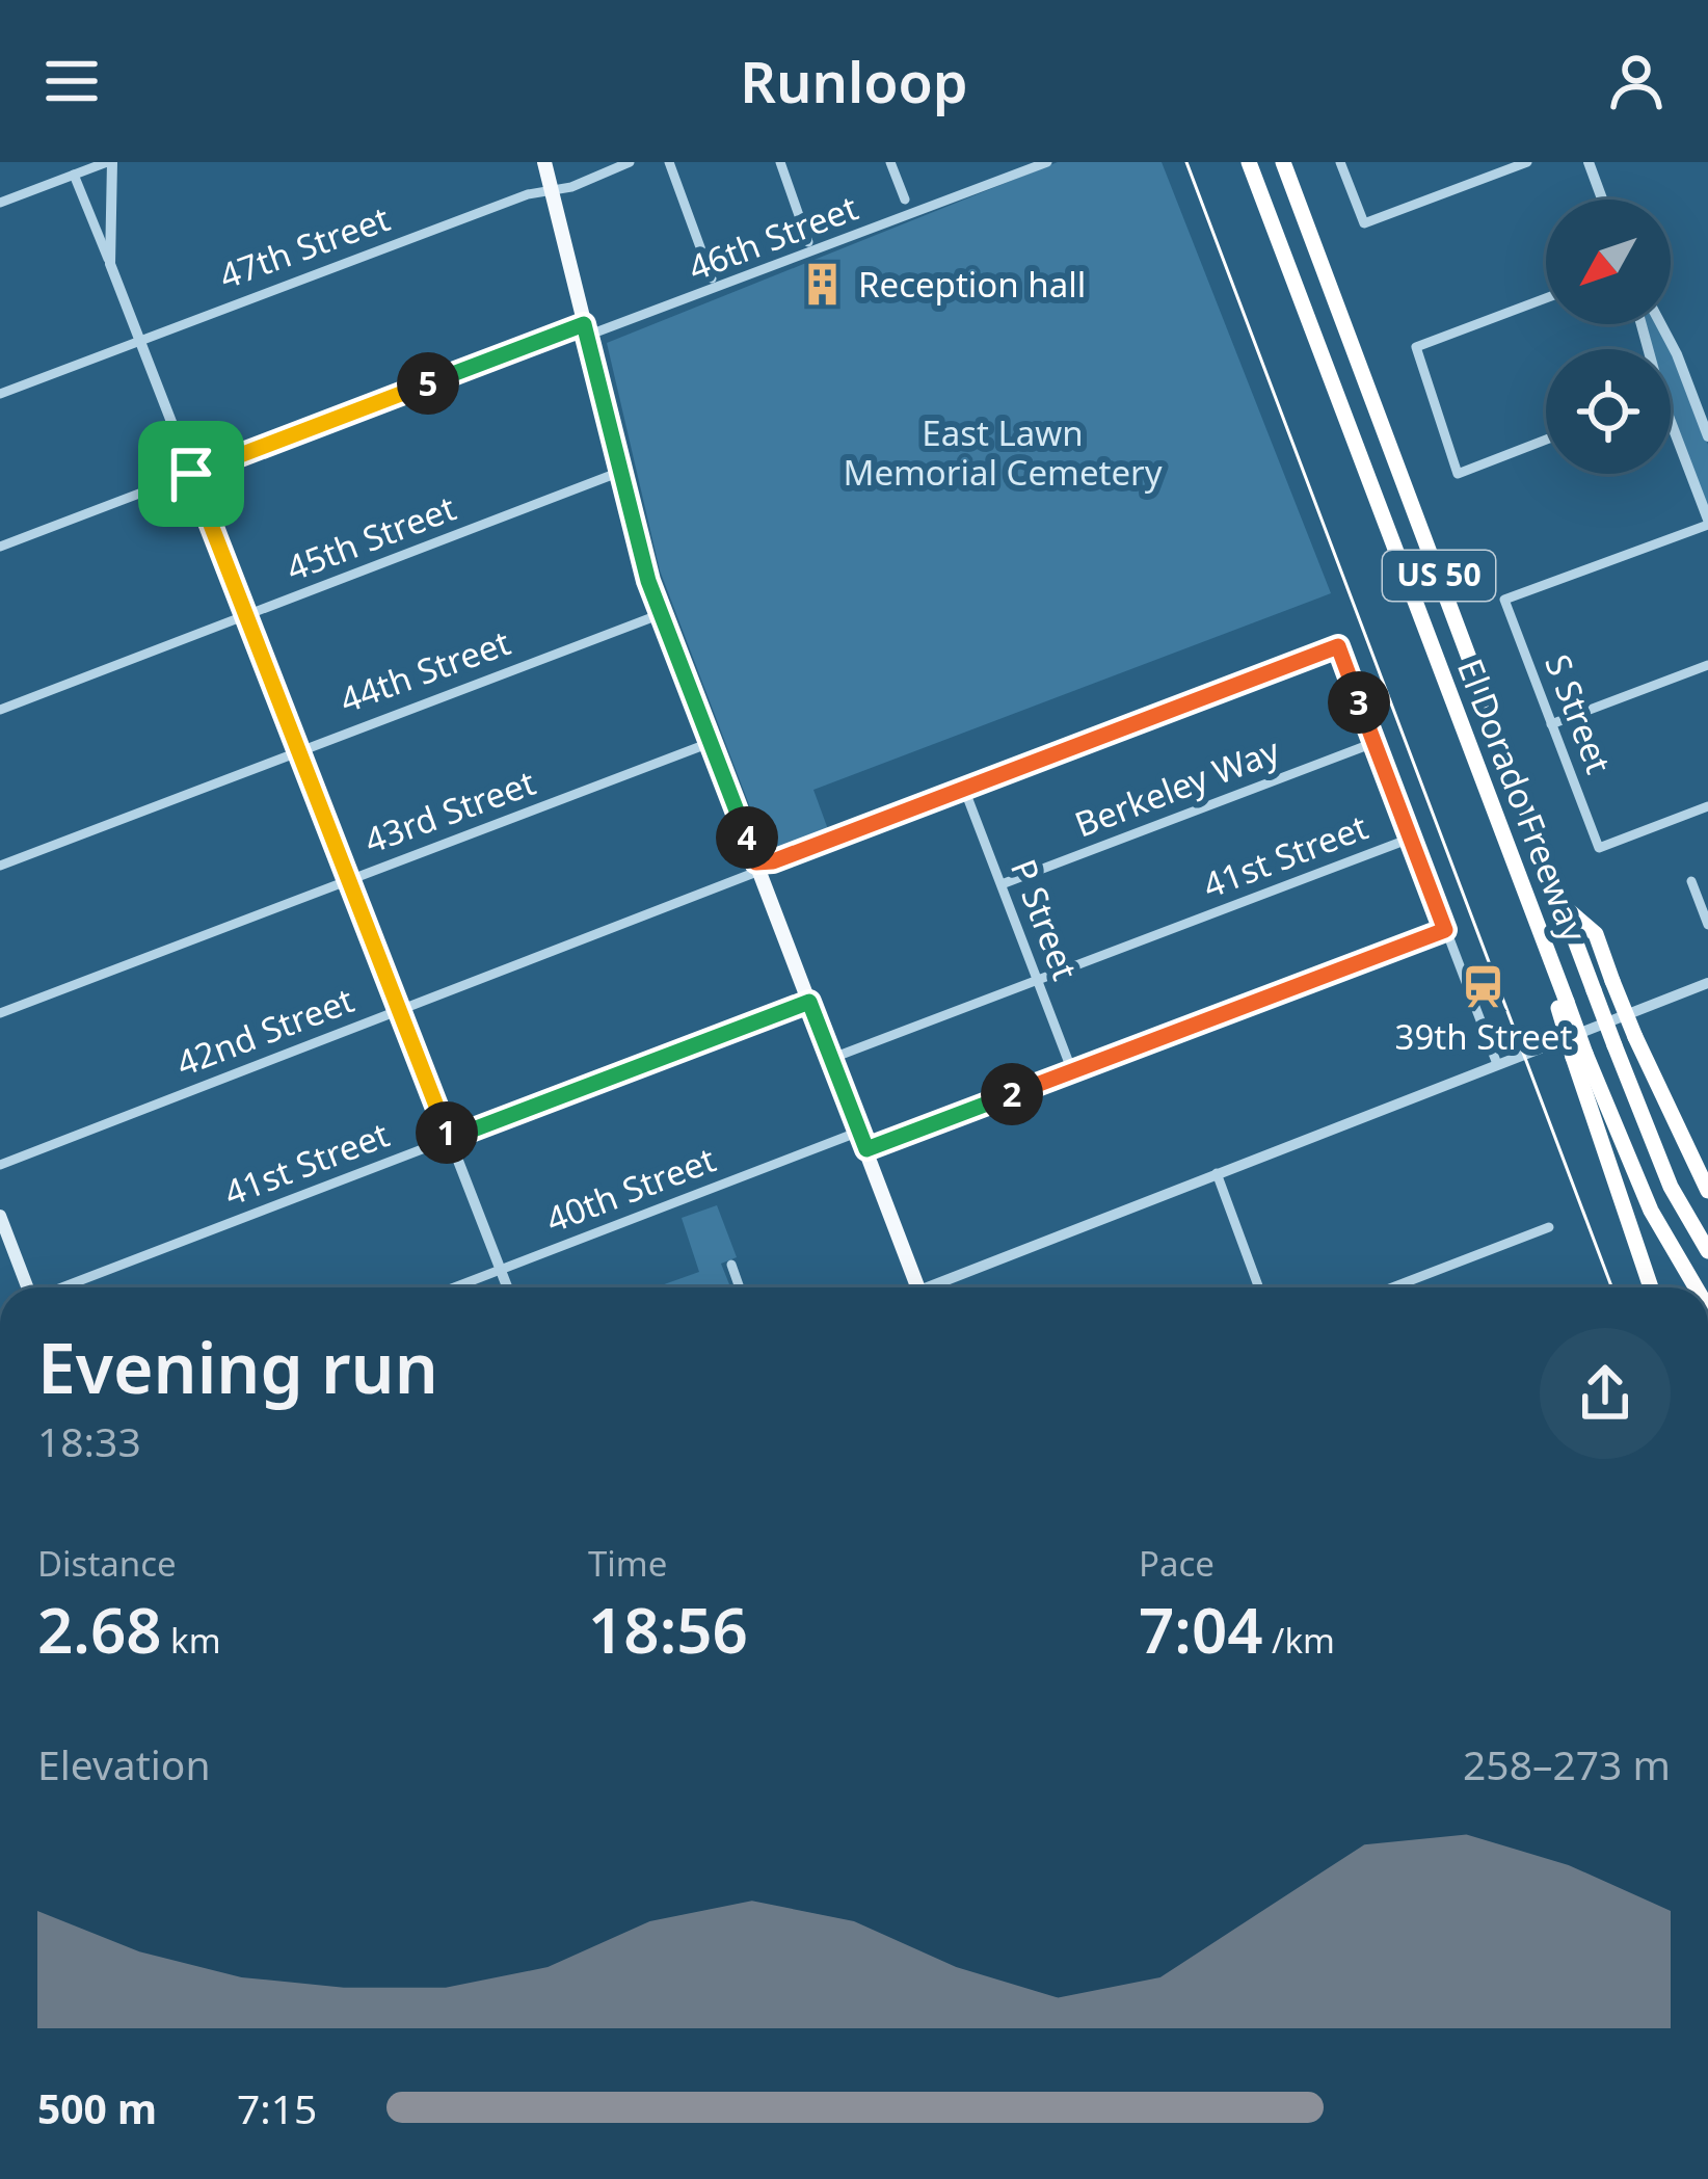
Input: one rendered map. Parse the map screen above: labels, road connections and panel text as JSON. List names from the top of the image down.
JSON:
{
  "streets": {
    "highway": ["US 50", "El Dorado Freeway"],
    "street": [
      "46th Street",
      "47th Street",
      "45th Street",
      "44th Street",
      "S Street",
      "Berkeley Way",
      "43rd Street",
      "41st Street",
      "P Street",
      "42nd Street",
      "40th Street"
    ]
  },
  "crossings": [
    ["Berkeley Way", "P Street"],
    ["Berkeley Way", "42nd Street"],
    ["41st Street", "P Street"],
    ["P Street", "42nd Street"]
  ],
  "parks": ["East Lawn Memorial Cemetery"],
  "places": {
    "building": ["Reception hall"],
    "station": ["39th Street"]
  },
  "north": "bottom left",
  "page": {
    "header": "Runloop",
    "pins": [
      "5",
      "3",
      "4",
      "2",
      "1"
    ],
    "heading": ["Evening run", "18:33"],
    "stats": [
      ["Distance", "2.68 km"],
      ["Time", "18:56"],
      ["Pace", "7:04 /km"]
    ],
    "chart": ["Elevation", "258–273 m"],
    "list": [
      {
        "name": "500 m",
        "note": "7:15"
      }
    ]
  }
}
